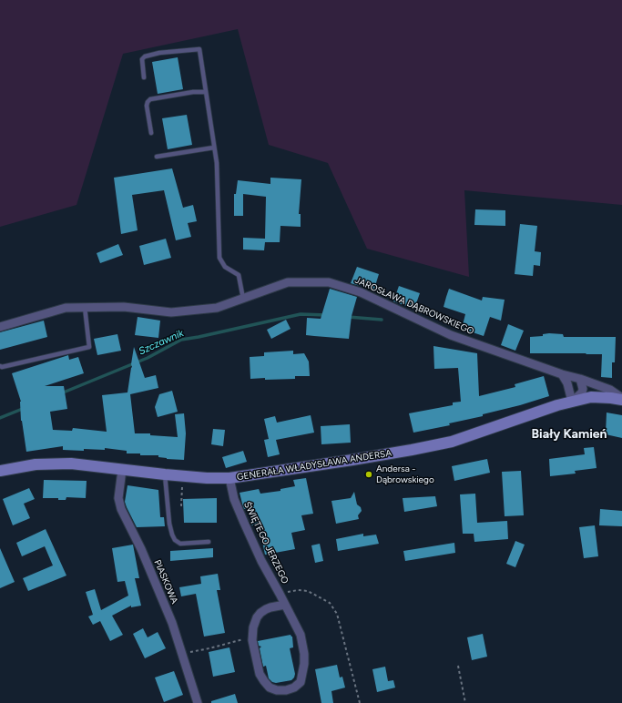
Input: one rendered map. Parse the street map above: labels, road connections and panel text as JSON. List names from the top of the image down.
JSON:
{
  "streets": {
    "street": [
      "JAROSŁAWA DĄBROWSKIEGO",
      "GENERAŁA WŁADYSŁAWA ANDERSA",
      "ŚWIĘTEGO JERZEGO",
      "PIASKOWA"
    ]
  },
  "crossings": [
    ["JAROSŁAWA DĄBROWSKIEGO", "GENERAŁA WŁADYSŁAWA ANDERSA"],
    ["GENERAŁA WŁADYSŁAWA ANDERSA", "ŚWIĘTEGO JERZEGO"],
    ["GENERAŁA WŁADYSŁAWA ANDERSA", "PIASKOWA"]
  ],
  "districts": ["Biały Kamień"],
  "water": ["Szczawnik"],
  "places": ["Andersa - Dąbrowskiego"]
}
